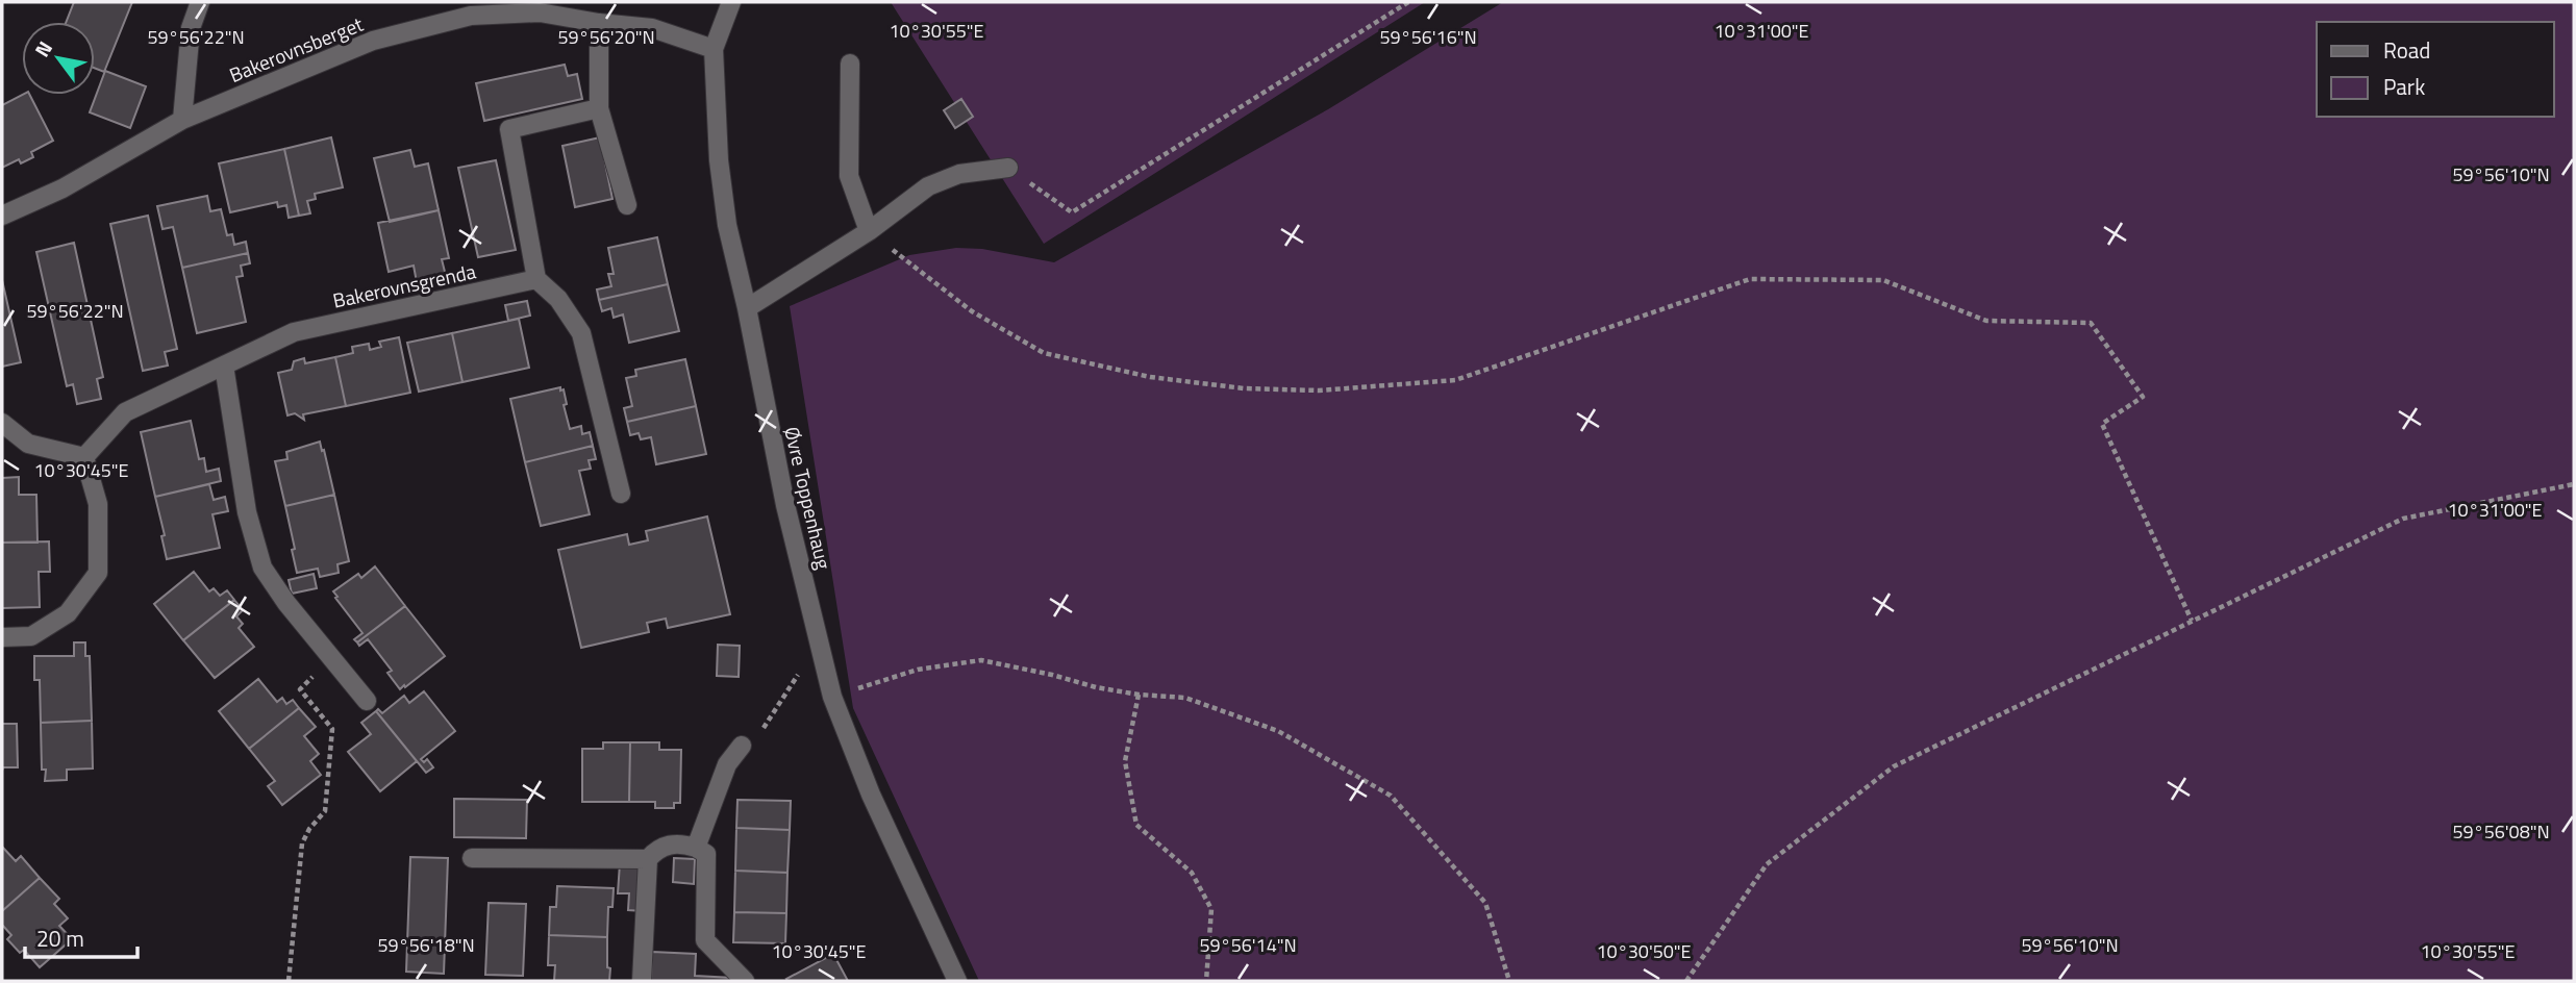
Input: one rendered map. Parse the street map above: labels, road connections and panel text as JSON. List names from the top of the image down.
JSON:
{
  "streets": {
    "street": ["Bakerovnsberget", "Bakerovnsgrenda", "Øvre Toppenhaug"]
  },
  "crossings": [
    ["Bakerovnsberget", "Øvre Toppenhaug"]
  ],
  "legend": ["Road", "Park"],
  "scale_bar": "20 m",
  "north": "top left",
  "coordinates": [
    "10°30'55\"E",
    "10°31'00\"E",
    "59°56'22\"N",
    "59°56'20\"N",
    "59°56'16\"N",
    "59°56'10\"N",
    "10°30'45\"E",
    "59°56'08\"N",
    "59°56'18\"N",
    "59°56'14\"N",
    "10°30'50\"E"
  ]
}
